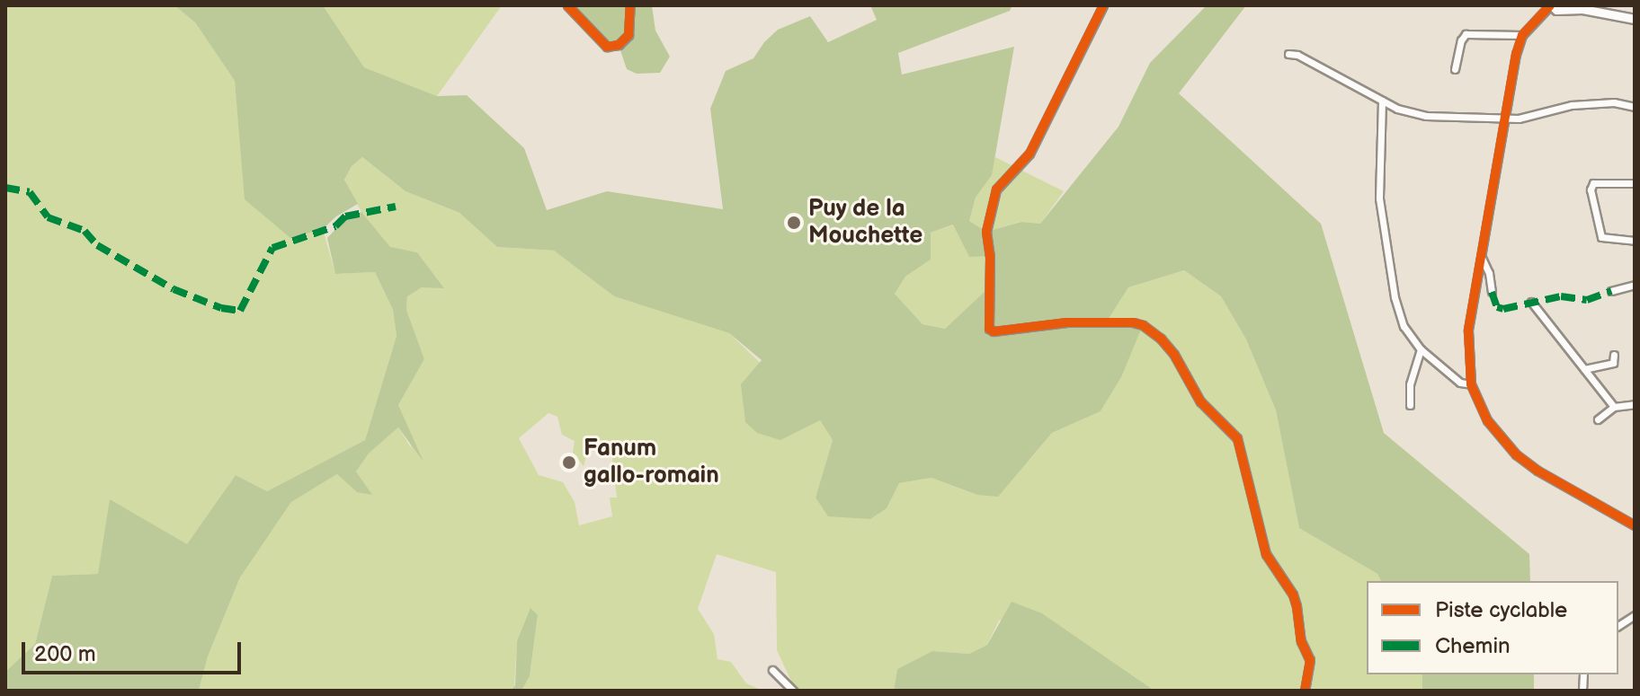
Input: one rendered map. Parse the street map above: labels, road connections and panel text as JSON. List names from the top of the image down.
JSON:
{
  "places": ["Puy de la Mouchette", "Fanum gallo-romain"],
  "legend": ["Piste cyclable", "Chemin"],
  "scale_bar": "200 m"
}
